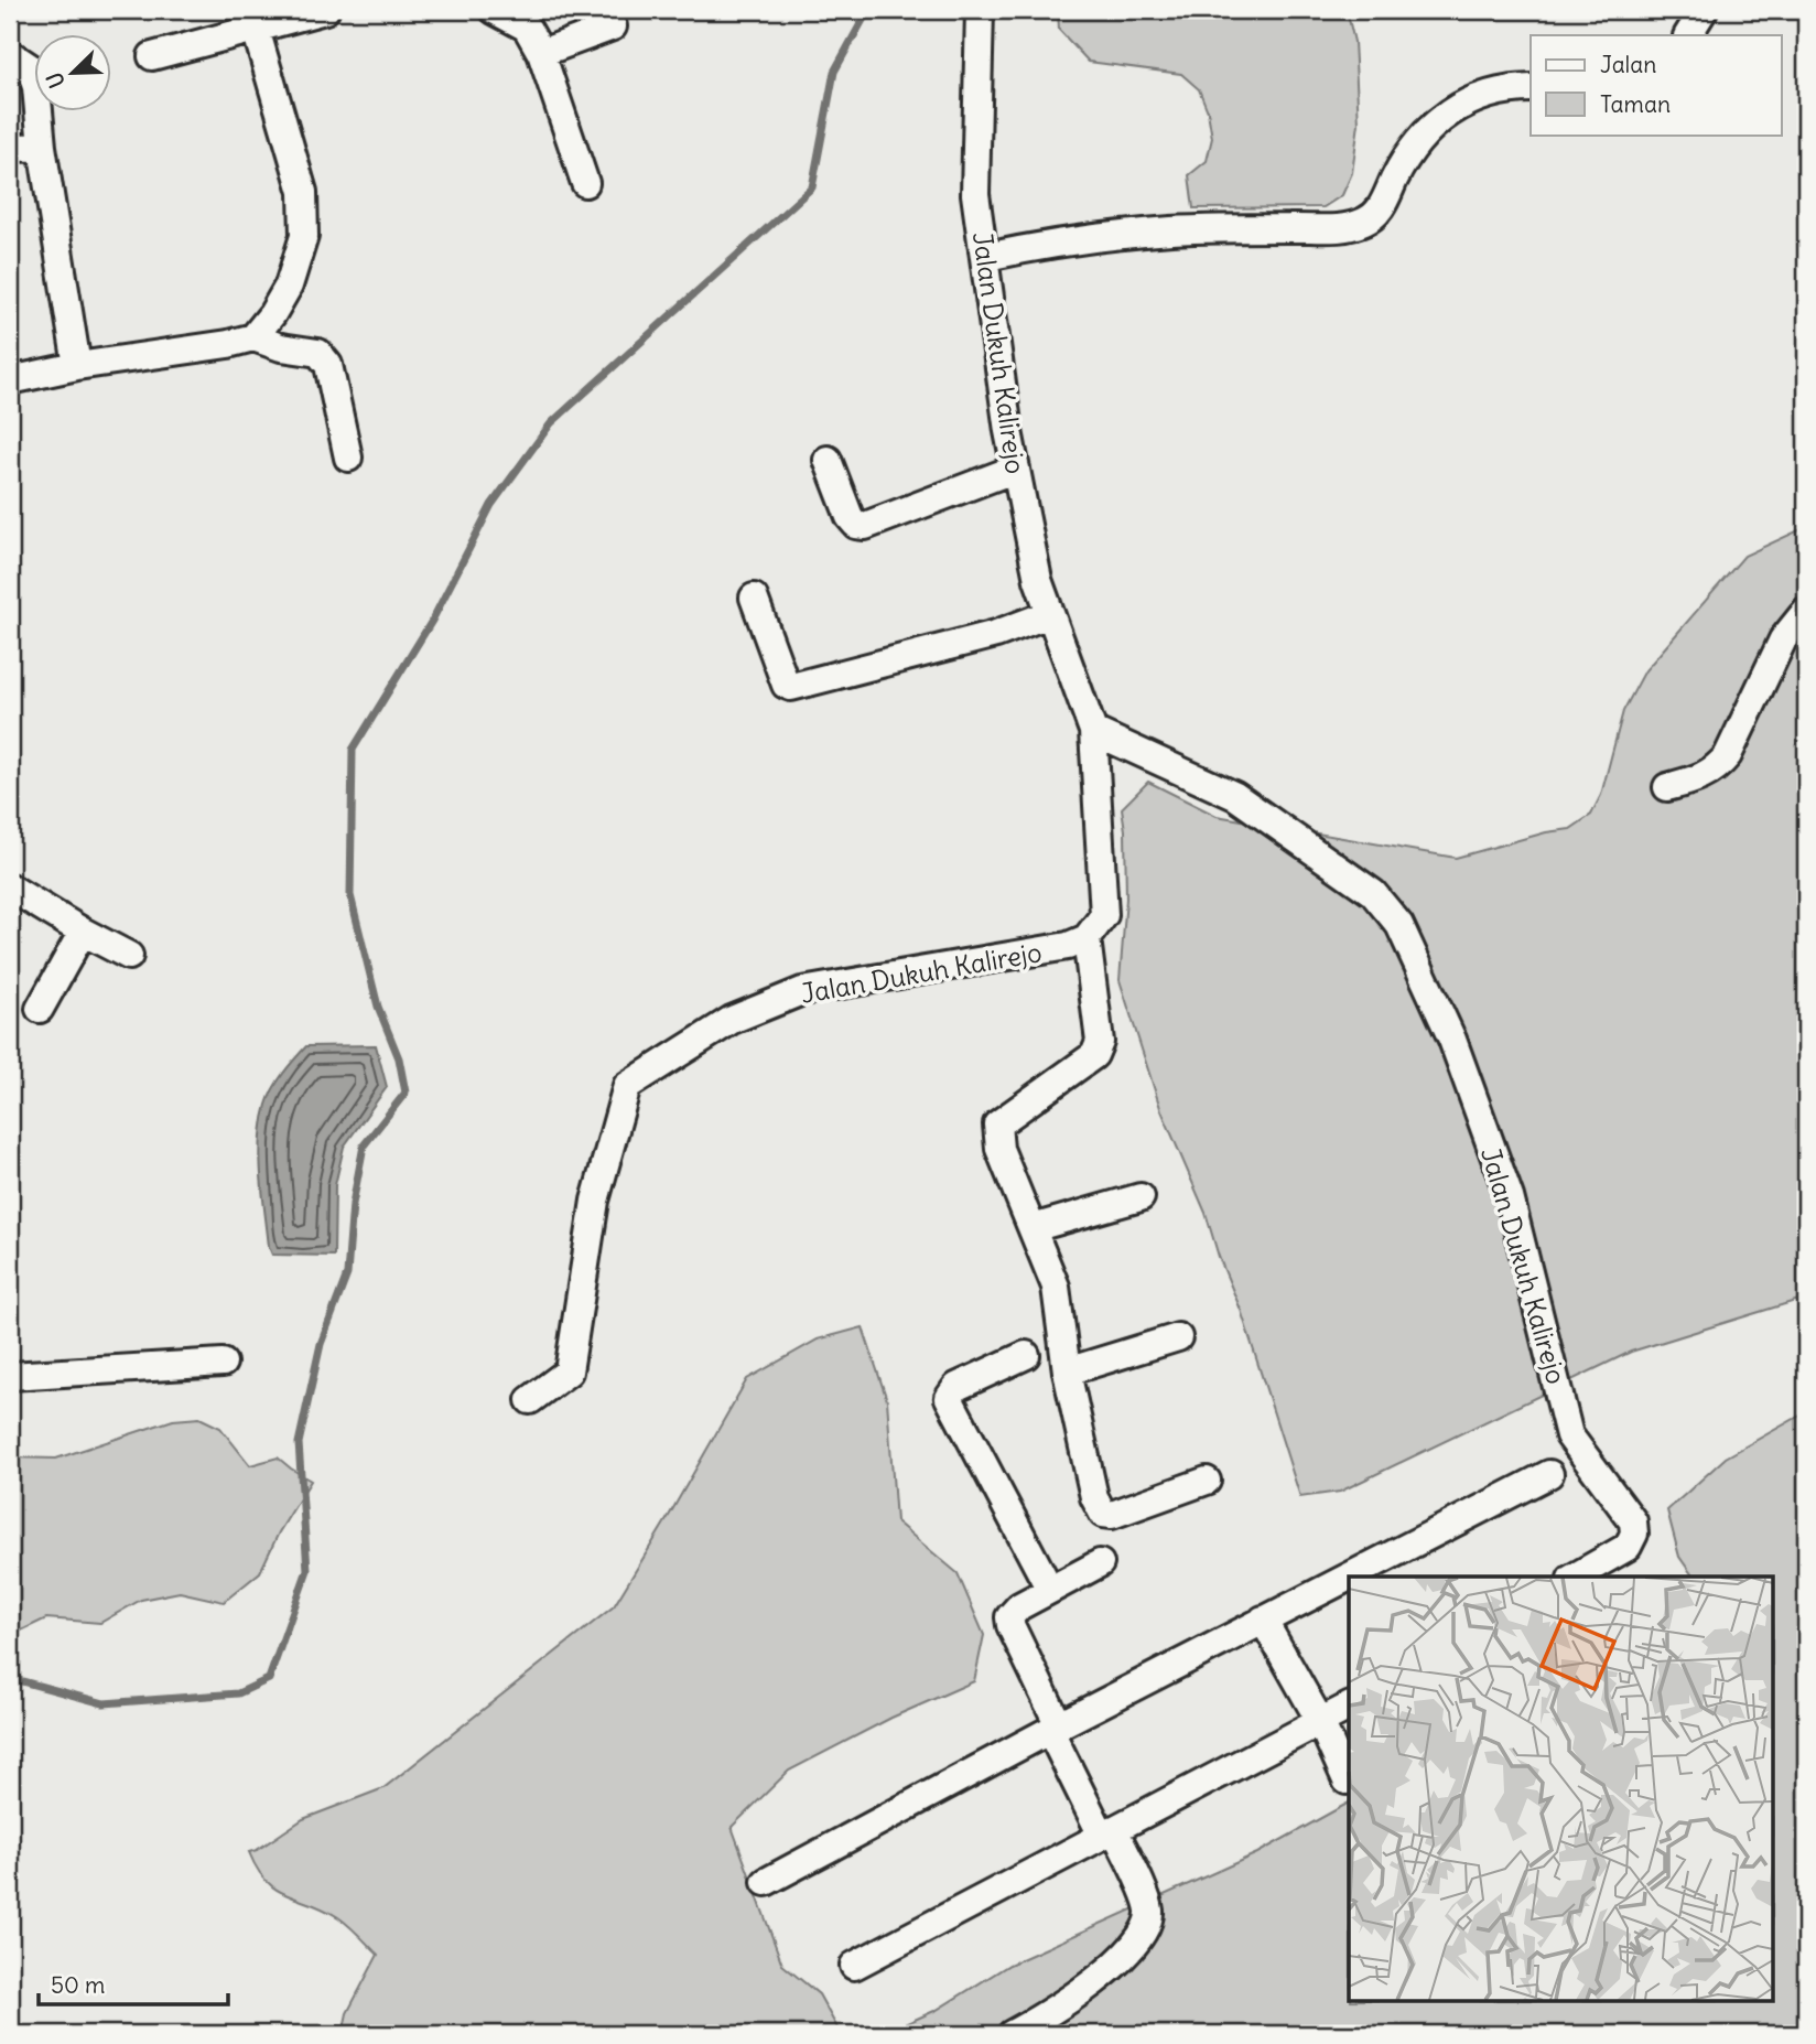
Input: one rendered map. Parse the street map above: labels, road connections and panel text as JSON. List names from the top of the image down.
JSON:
{
  "streets": {
    "street": ["Jalan Dukuh Kalirejo"]
  },
  "legend": ["Jalan", "Taman"],
  "scale_bar": "50 m",
  "north": "bottom left"
}
